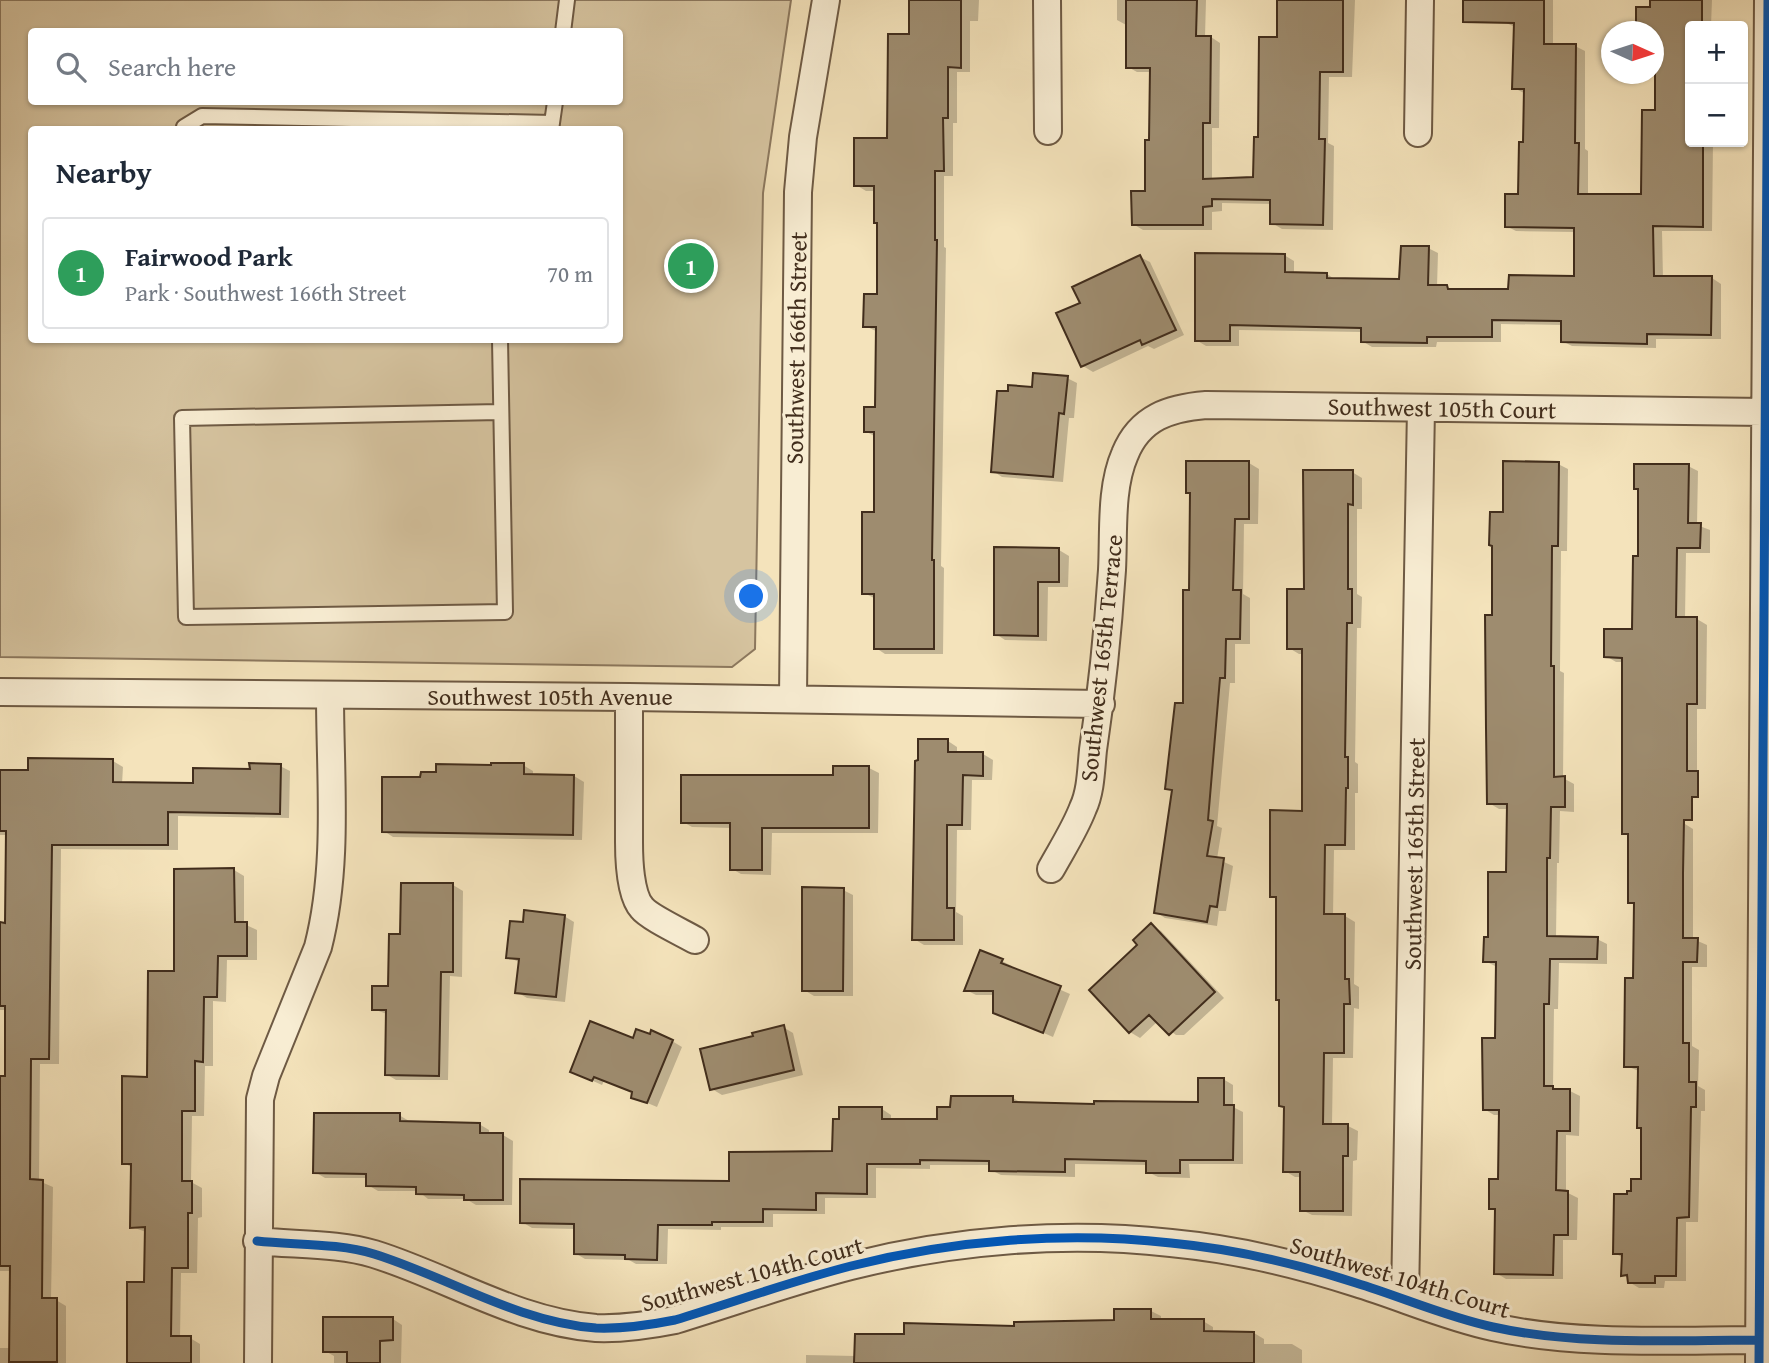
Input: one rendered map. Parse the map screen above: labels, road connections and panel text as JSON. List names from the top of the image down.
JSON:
{
  "streets": {
    "street": [
      "Southwest 166th Street",
      "Southwest 105th Court",
      "Southwest 165th Terrace",
      "Southwest 105th Avenue",
      "Southwest 165th Street",
      "Southwest 104th Court"
    ]
  },
  "crossings": [
    ["Southwest 166th Street", "Southwest 105th Avenue"],
    ["Southwest 105th Court", "Southwest 165th Terrace"],
    ["Southwest 105th Court", "Southwest 165th Street"],
    ["Southwest 165th Terrace", "Southwest 105th Avenue"],
    ["Southwest 165th Street", "Southwest 104th Court"]
  ],
  "north": "right",
  "page": {
    "map_buttons": ["+", "−"],
    "search": "Search here",
    "heading": "Nearby",
    "list": [
      {
        "mark": "1",
        "name": "Fairwood Park",
        "note": "Park · Southwest 166th Street",
        "value": "70 m"
      }
    ],
    "pins": "1"
  }
}
